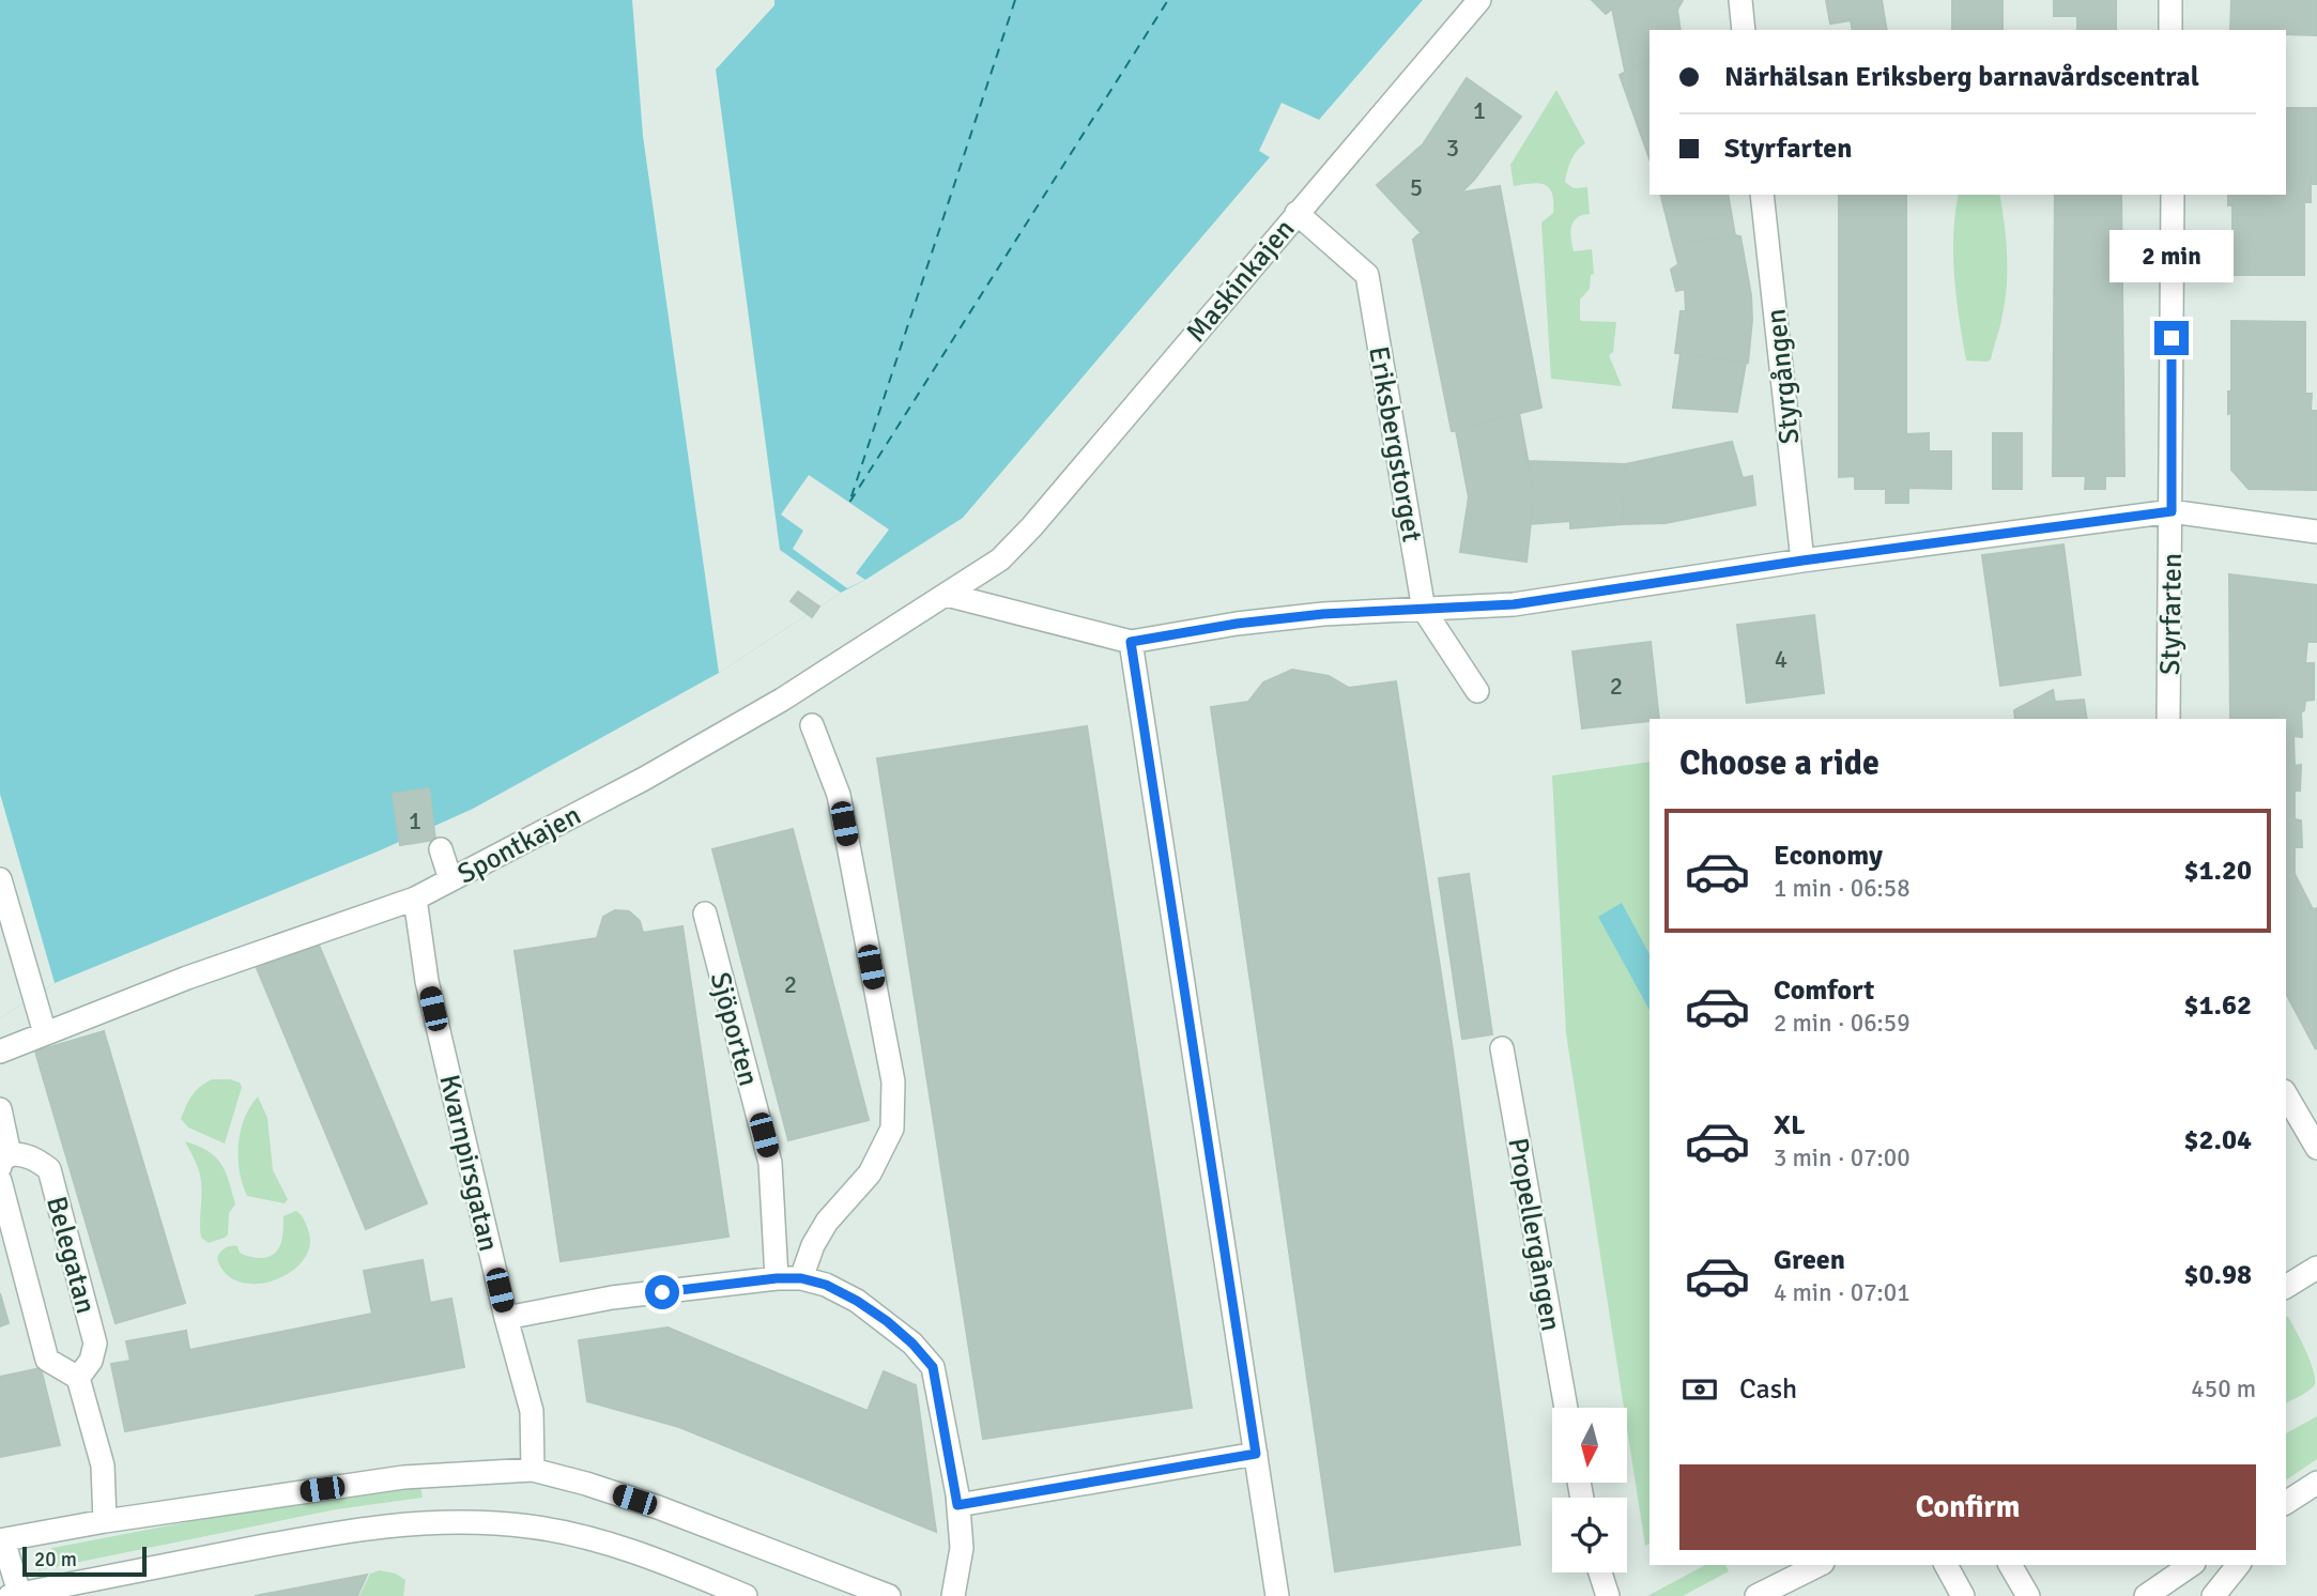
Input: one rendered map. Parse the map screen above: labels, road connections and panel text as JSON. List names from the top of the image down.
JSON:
{
  "streets": {
    "street": [
      "Maskinkajen",
      "Styrgången",
      "Eriksbergstorget",
      "Styrfarten",
      "Spontkajen",
      "Sjöporten",
      "Kvarnpirsgatan",
      "Propellergången",
      "Belegatan"
    ]
  },
  "crossings": [
    ["Maskinkajen", "Eriksbergstorget"],
    ["Maskinkajen", "Spontkajen"],
    ["Spontkajen", "Kvarnpirsgatan"]
  ],
  "house_numbers": [
    "1",
    "3",
    "5",
    "4",
    "2",
    "1",
    "2"
  ],
  "scale_bar": "20 m",
  "north": "bottom",
  "page": {
    "banner": ["Närhälsan Eriksberg barnavårdscentral", "Styrfarten"],
    "bubble": "2 min",
    "heading": "Choose a ride",
    "list": [
      {
        "name": "Economy",
        "note": "1 min · 06:58",
        "value": "$1.20"
      },
      {
        "name": "Comfort",
        "note": "2 min · 06:59",
        "value": "$1.62"
      },
      {
        "name": "XL",
        "note": "3 min · 07:00",
        "value": "$2.04"
      },
      {
        "name": "Green",
        "note": "4 min · 07:01",
        "value": "$0.98"
      }
    ],
    "pay": ["Cash", "450 m"],
    "buttons": "Confirm",
    "scale": "20 m"
  }
}
